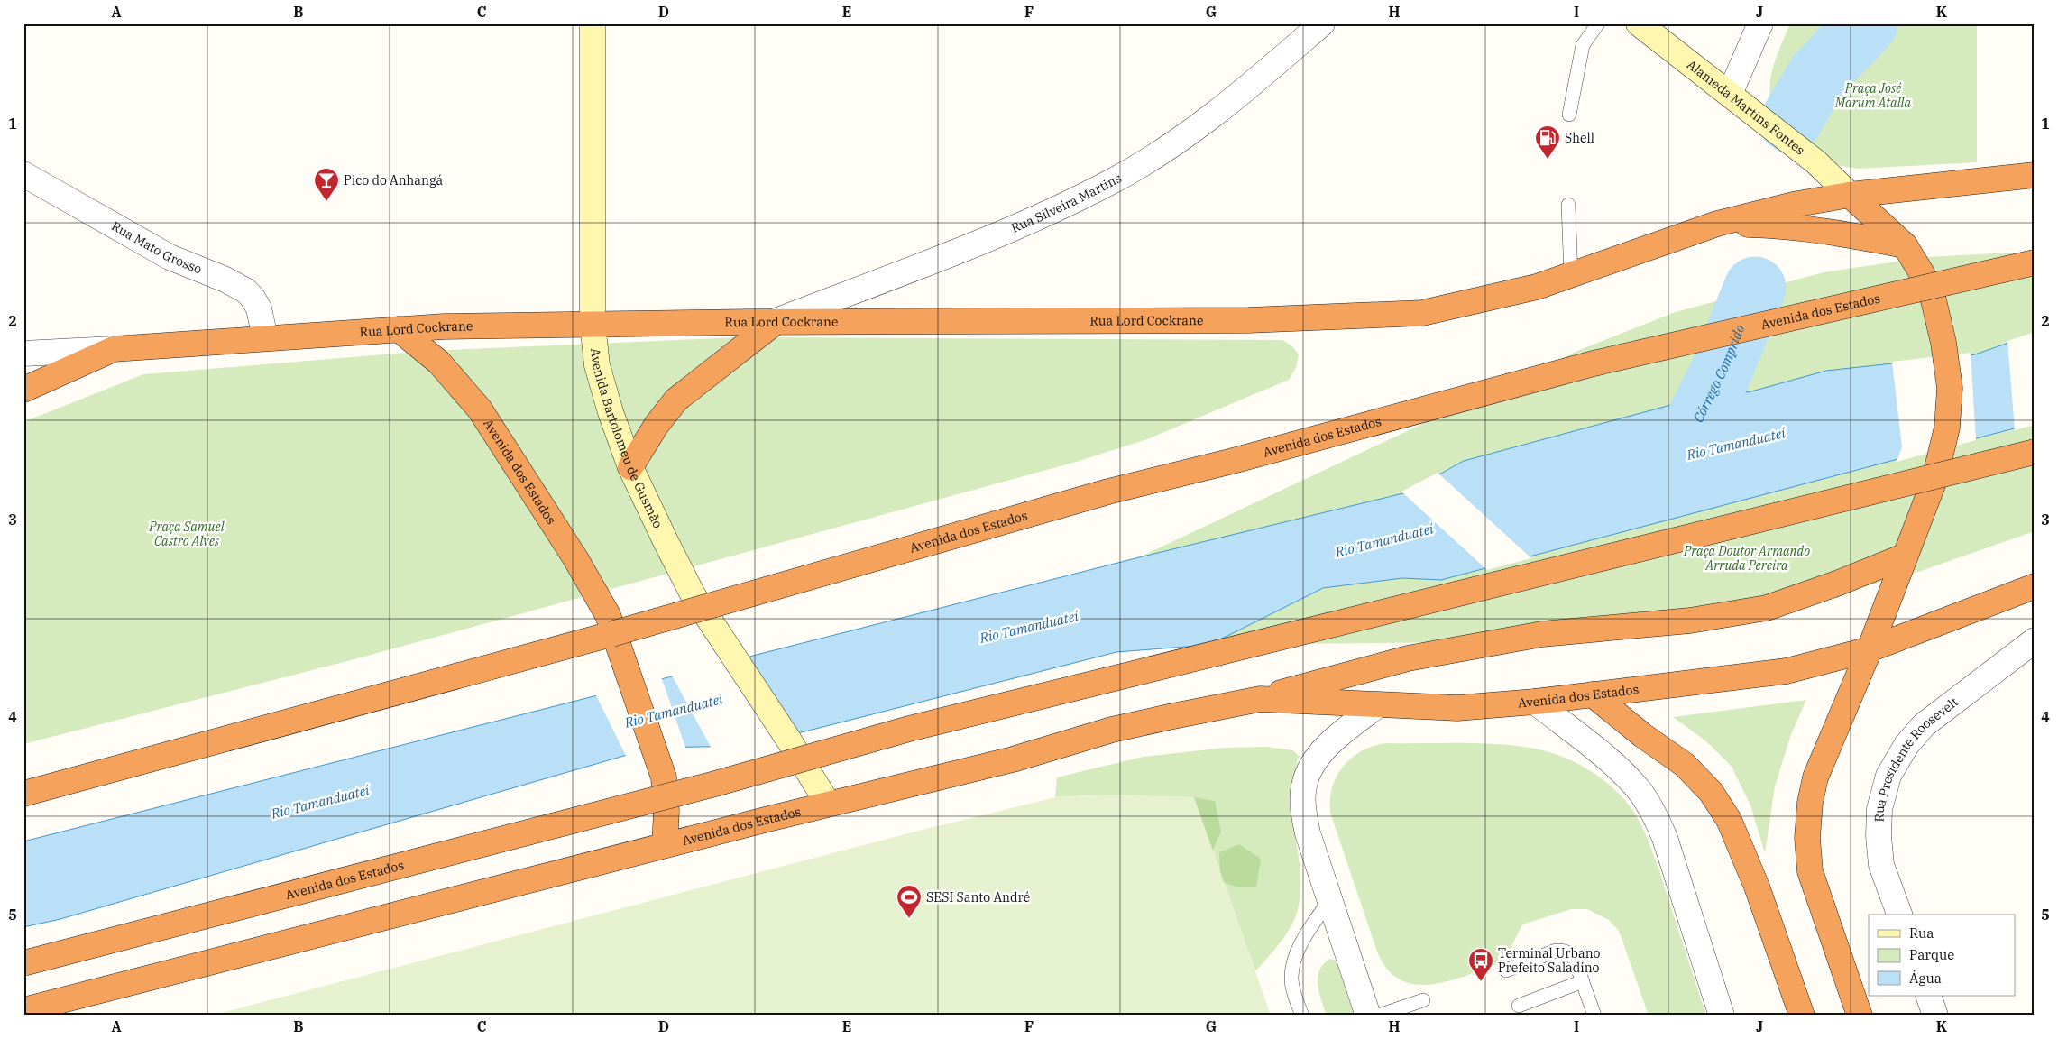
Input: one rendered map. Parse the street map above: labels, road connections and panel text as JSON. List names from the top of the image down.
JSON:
{
  "streets": {
    "highway": ["Avenida dos Estados", "Rua Lord Cockrane"],
    "main road": ["Alameda Martins Fontes", "Avenida Bartolomeu de Gusmão"],
    "street": ["Rua Silveira Martins", "Rua Mato Grosso", "Rua Presidente Roosevelt"]
  },
  "crossings": [
    ["Rua Silveira Martins", "Rua Lord Cockrane"],
    ["Rua Mato Grosso", "Rua Lord Cockrane"],
    ["Avenida dos Estados", "Rua Lord Cockrane"],
    ["Avenida dos Estados", "Avenida Bartolomeu de Gusmão"],
    ["Rua Lord Cockrane", "Avenida Bartolomeu de Gusmão"]
  ],
  "water": ["Córrego Comprido", "Rio Tamanduateí"],
  "parks": ["Praça José Marum Atalla", "Praça Samuel Castro Alves", "Praça Doutor Armando Arruda Pereira"],
  "places": {
    "fuel station": ["Shell"],
    "bar": ["Pico do Anhangá"],
    "sports": ["SESI Santo André"],
    "bus stop": ["Terminal Urbano Prefeito Saladino"]
  },
  "legend": ["Rua", "Parque", "Água"],
  "grid": {
    "columns": [
      "A",
      "B",
      "C",
      "D",
      "E",
      "F",
      "G",
      "H",
      "I",
      "J",
      "K"
    ],
    "rows": [
      "1",
      "2",
      "3",
      "4",
      "5"
    ]
  }
}
